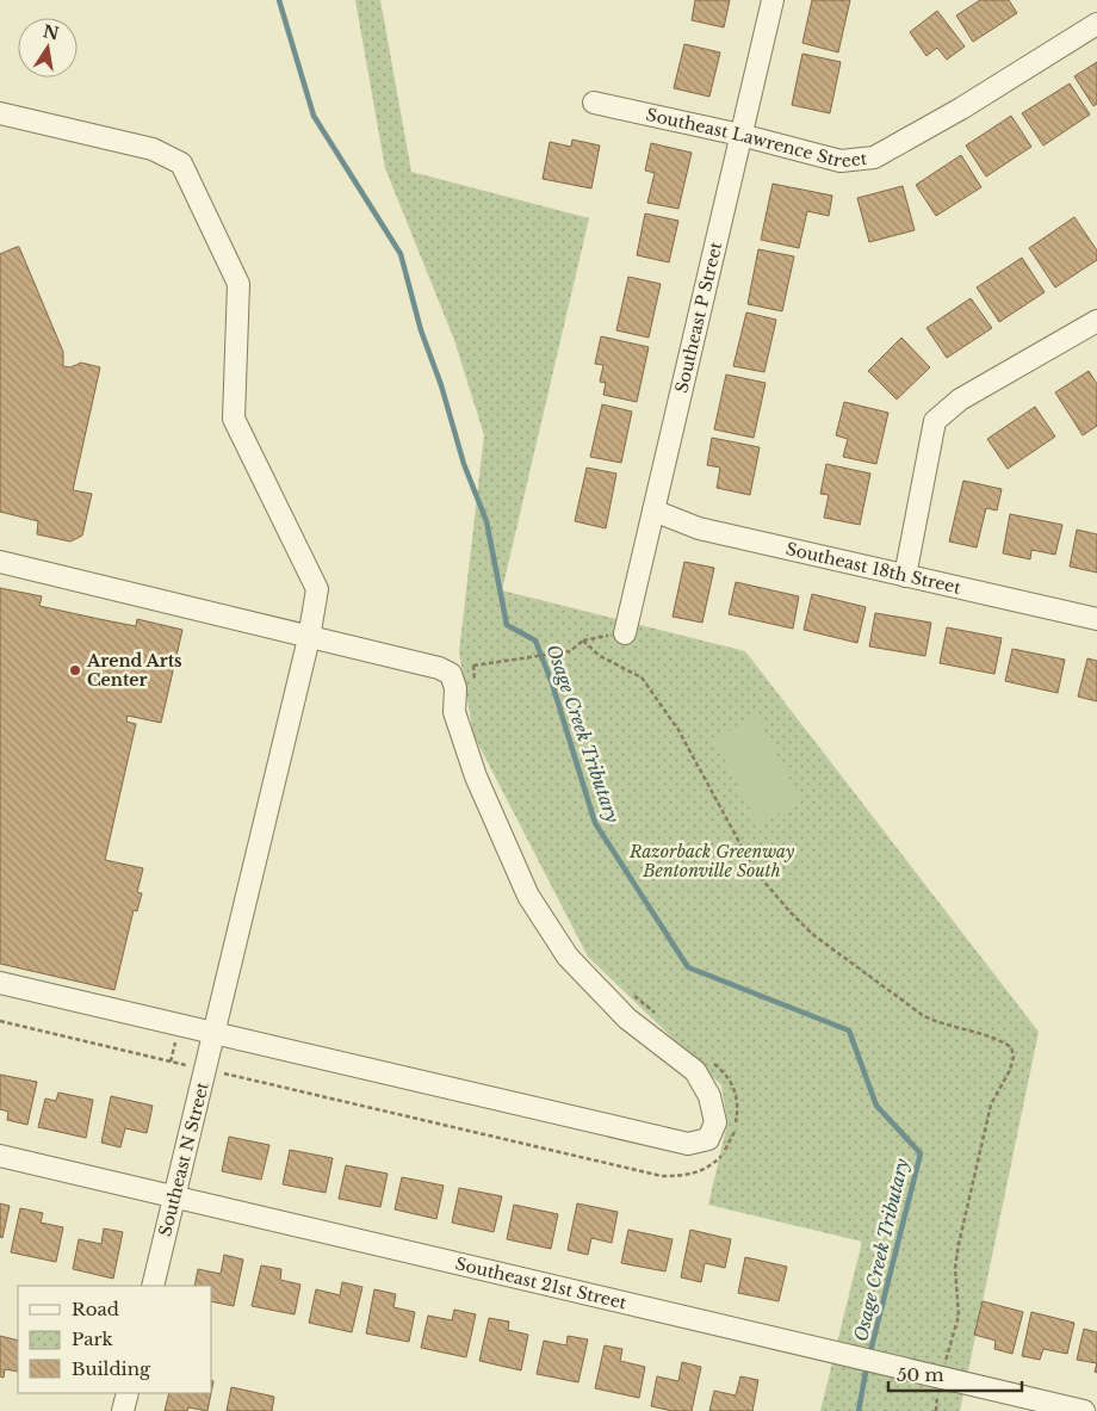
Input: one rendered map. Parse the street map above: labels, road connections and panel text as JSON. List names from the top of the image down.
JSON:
{
  "streets": {
    "street": [
      "Southeast Lawrence Street",
      "Southeast P Street",
      "Southeast 18th Street",
      "Southeast N Street",
      "Southeast 21st Street"
    ]
  },
  "crossings": [
    ["Southeast Lawrence Street", "Southeast P Street"],
    ["Southeast P Street", "Southeast 18th Street"],
    ["Southeast N Street", "Southeast 21st Street"]
  ],
  "water": ["Osage Creek Tributary"],
  "parks": ["Razorback Greenway Bentonville South"],
  "places": ["Arend Arts Center"],
  "legend": ["Road", "Park", "Building"],
  "scale_bar": "50 m",
  "north": "top"
}
